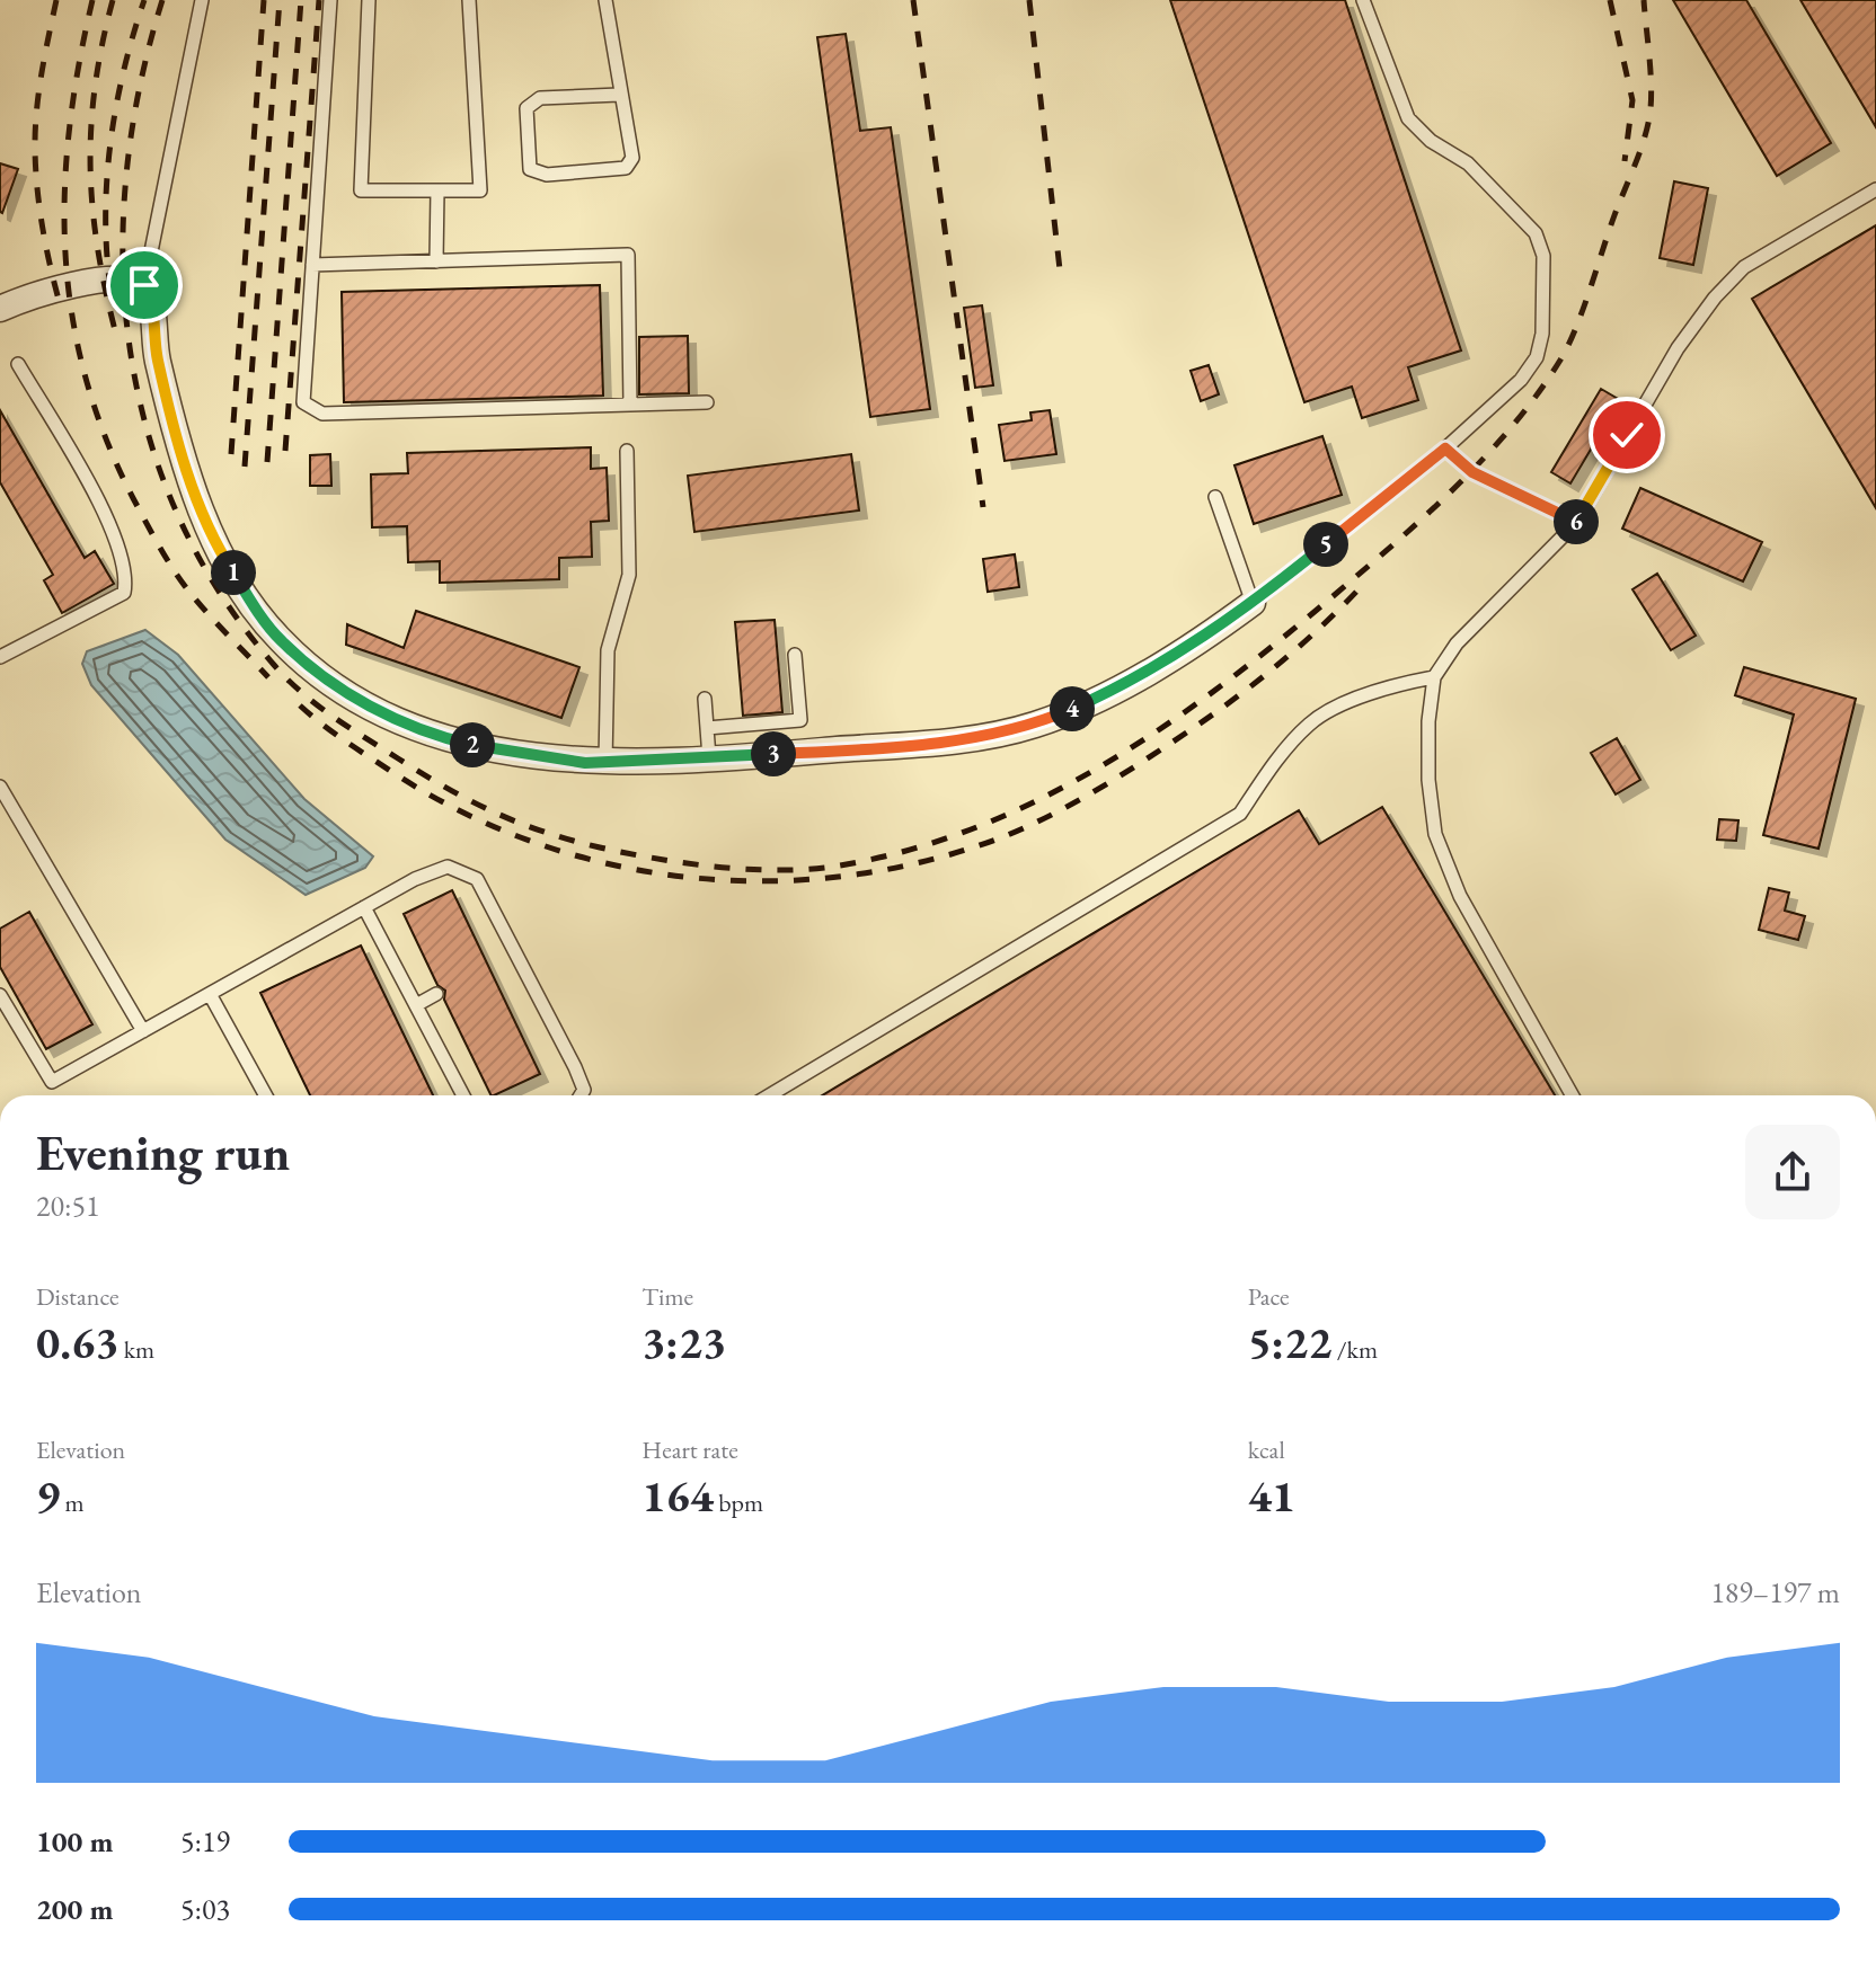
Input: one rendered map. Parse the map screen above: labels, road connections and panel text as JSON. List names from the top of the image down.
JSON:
{
  "page": {
    "pins": [
      "6",
      "5",
      "1",
      "4",
      "2",
      "3"
    ],
    "heading": ["Evening run", "20:51"],
    "stats": [
      ["Distance", "0.63 km"],
      ["Time", "3:23"],
      ["Pace", "5:22 /km"],
      ["Elevation", "9 m"],
      ["Heart rate", "164 bpm"],
      ["kcal", "41"]
    ],
    "chart": ["Elevation", "189–197 m"],
    "list": [
      {
        "name": "100 m",
        "note": "5:19"
      },
      {
        "name": "200 m",
        "note": "5:03"
      }
    ]
  }
}
